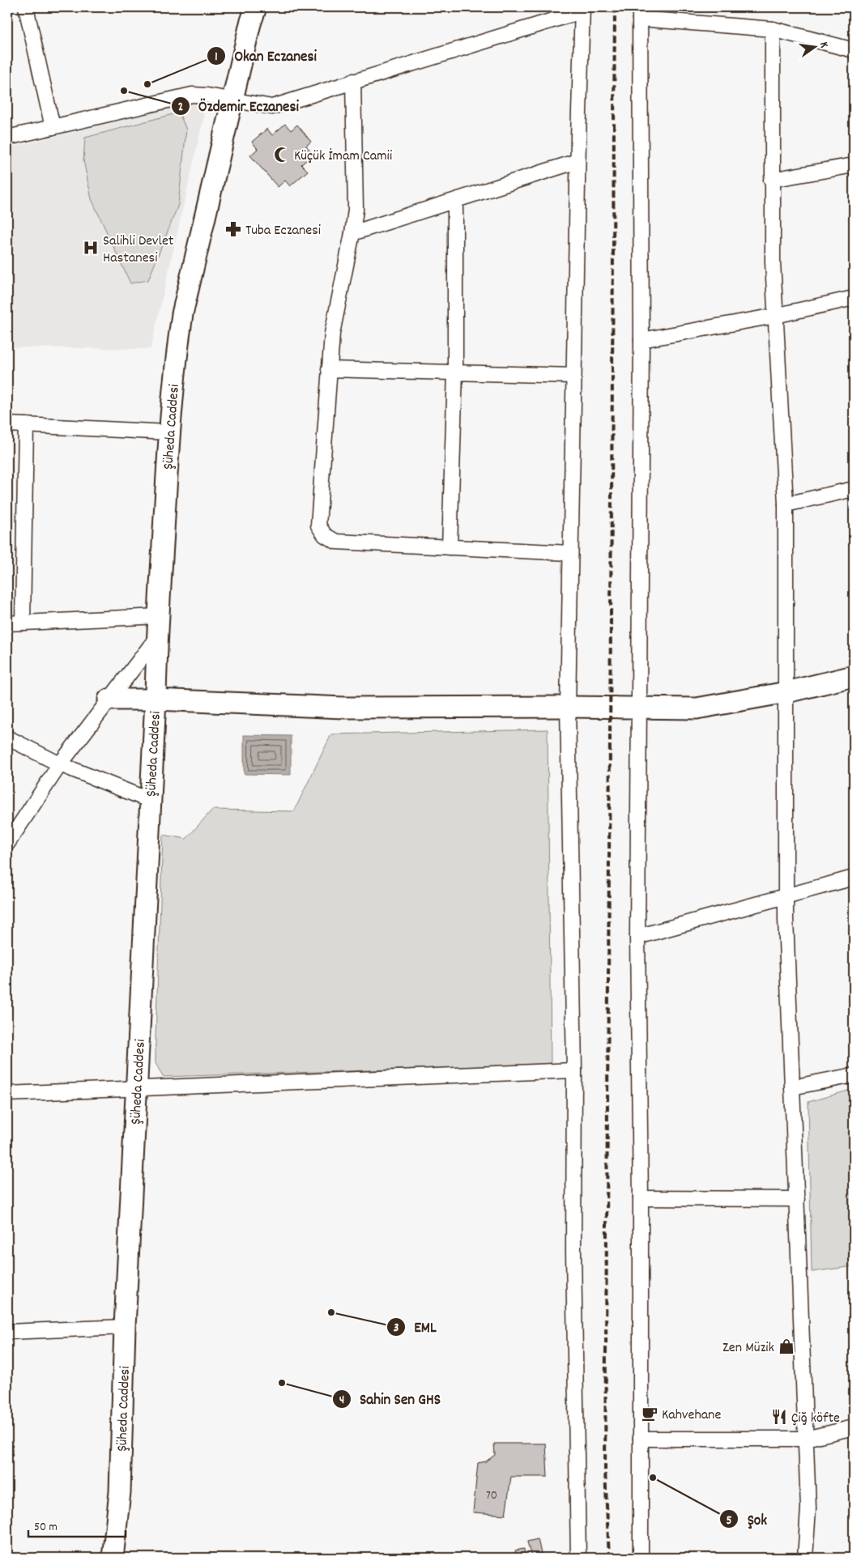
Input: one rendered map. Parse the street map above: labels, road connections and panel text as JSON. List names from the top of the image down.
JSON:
{
  "streets": {
    "main road": ["Şüheda Caddesi"]
  },
  "places": {
    "other": [
      "Okan Eczanesi",
      "Özdemir Eczanesi",
      "EML",
      "Sahin Sen GHS",
      "Şok"
    ],
    "mosque": ["Küçük İmam Camii"],
    "pharmacy": ["Tuba Eczanesi"],
    "hospital": ["Salihli Devlet Hastanesi"],
    "shop": ["Zen Müzik"],
    "cafe": ["Kahvehane"],
    "restaurant": ["Çiğ köfte"]
  },
  "house_numbers": ["70"],
  "scale_bar": "50 m",
  "north": "right"
}
